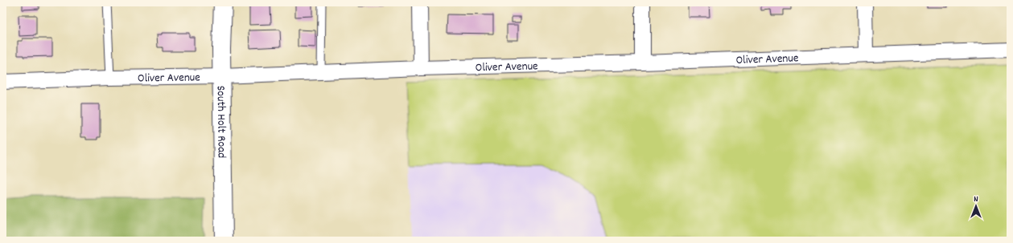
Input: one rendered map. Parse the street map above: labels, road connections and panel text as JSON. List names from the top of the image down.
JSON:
{
  "streets": {
    "main road": ["South Holt Road"],
    "street": ["Oliver Avenue"]
  },
  "crossings": [
    ["Oliver Avenue", "South Holt Road"]
  ],
  "north": "top"
}
